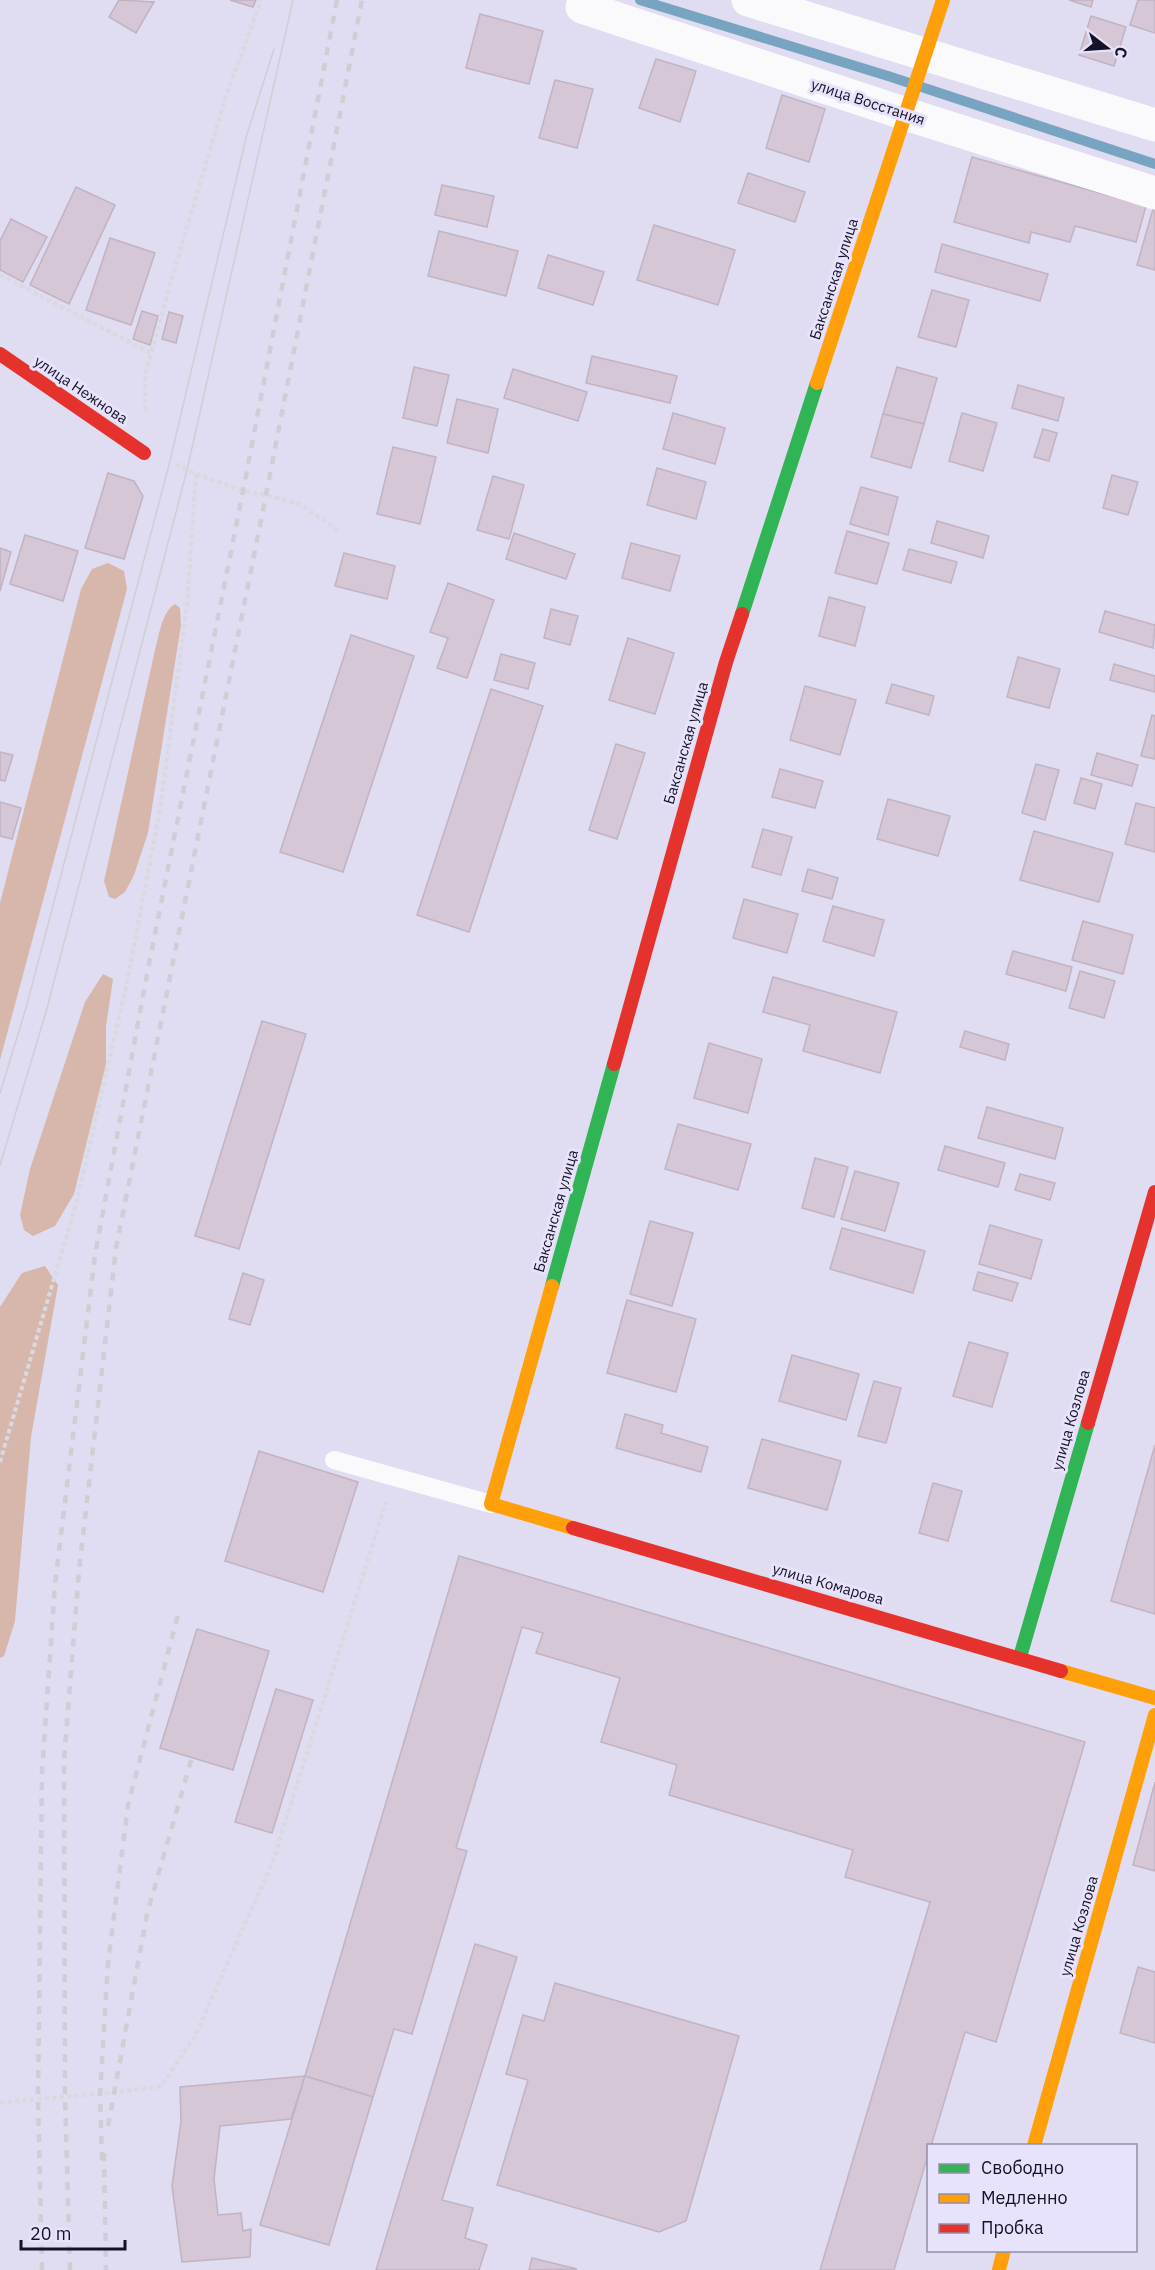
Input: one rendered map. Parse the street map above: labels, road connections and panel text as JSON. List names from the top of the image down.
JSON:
{
  "streets": {
    "street": [
      "улица Восстания",
      "Баксанская улица",
      "улица Нежнова",
      "улица Козлова",
      "улица Комарова"
    ]
  },
  "crossings": [
    ["улица Восстания", "Баксанская улица"],
    ["Баксанская улица", "улица Комарова"],
    ["улица Козлова", "улица Комарова"]
  ],
  "legend": ["Свободно", "Медленно", "Пробка"],
  "scale_bar": "20 m",
  "north": "right"
}
